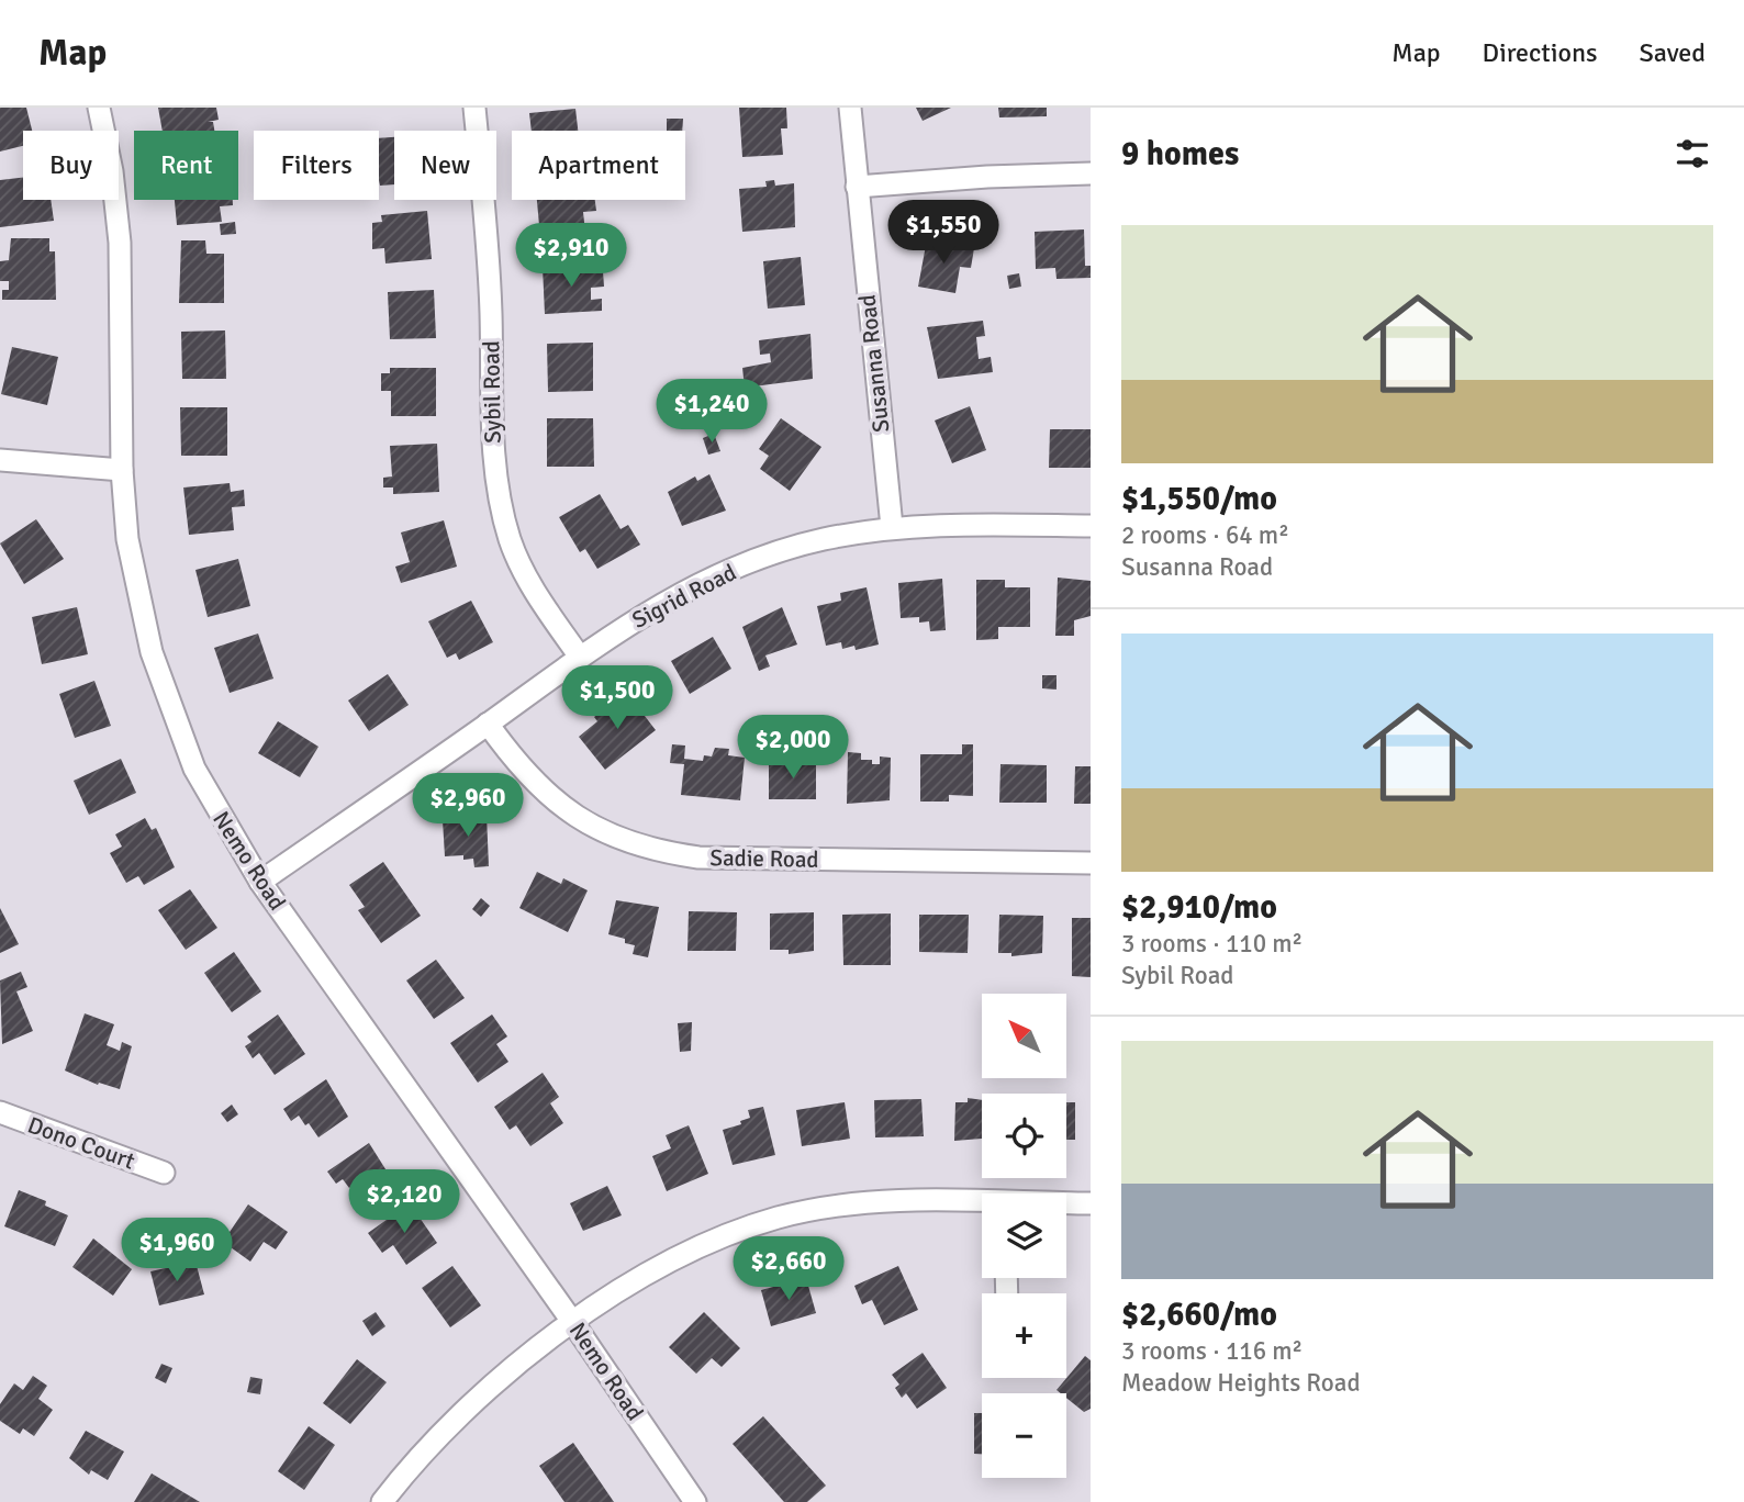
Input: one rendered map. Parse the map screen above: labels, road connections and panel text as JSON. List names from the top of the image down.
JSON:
{
  "streets": {
    "street": [
      "Susanna Road",
      "Sybil Road",
      "Sigrid Road",
      "Sadie Road",
      "Nemo Road",
      "Dono Court"
    ]
  },
  "crossings": [
    ["Susanna Road", "Sigrid Road"],
    ["Sybil Road", "Sigrid Road"],
    ["Sigrid Road", "Sadie Road"],
    ["Sigrid Road", "Nemo Road"]
  ],
  "north": "top left",
  "page": {
    "header": "Map",
    "nav": ["Map", "Directions", "Saved"],
    "heading": "9 homes",
    "chip": [
      "Buy",
      "Rent",
      "Filters",
      "New",
      "Apartment"
    ],
    "price": [
      "$1,550",
      "$2,910",
      "$1,240",
      "$1,500",
      "$2,000",
      "$2,960",
      "$2,120",
      "$1,960",
      "$2,660"
    ],
    "list": [
      {
        "name": "$1,550/mo",
        "note": "2 rooms · 64 m² · Susanna Road"
      },
      {
        "name": "$2,910/mo",
        "note": "3 rooms · 110 m² · Sybil Road"
      },
      {
        "name": "$2,660/mo",
        "note": "3 rooms · 116 m² · Meadow Heights Road"
      }
    ],
    "map_buttons": ["+", "−"]
  }
}
